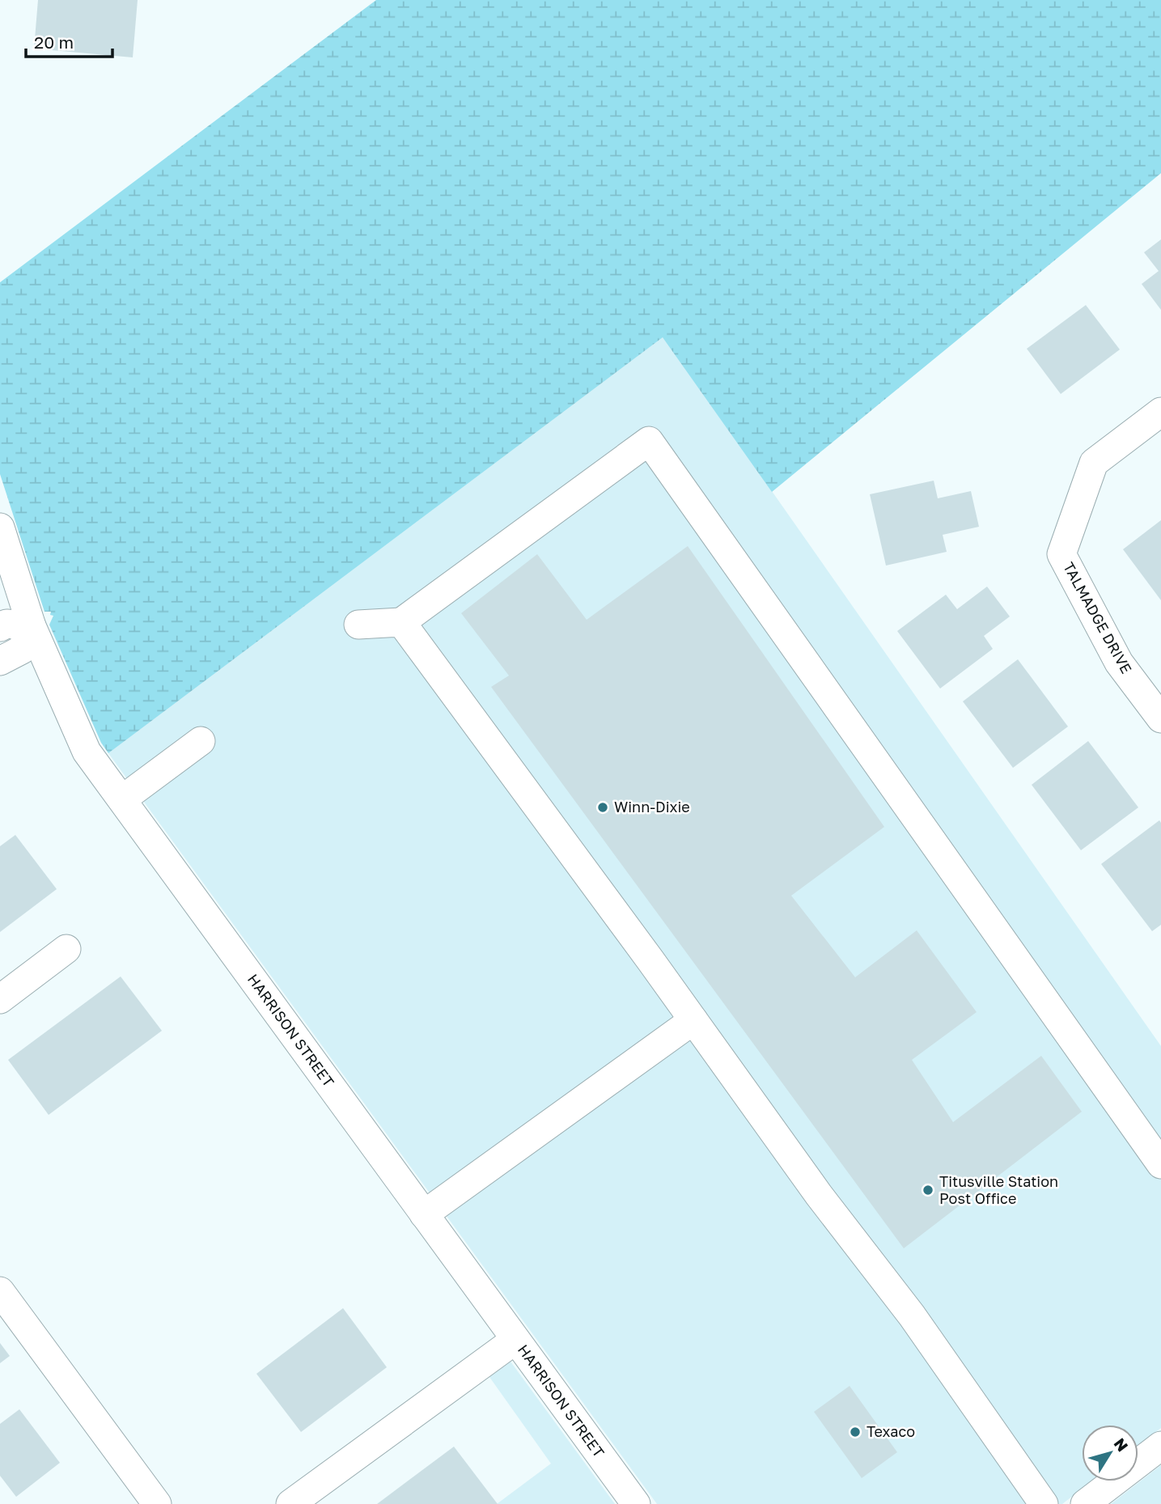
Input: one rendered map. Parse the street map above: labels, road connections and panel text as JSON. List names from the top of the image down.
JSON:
{
  "streets": {
    "street": ["TALMADGE DRIVE", "HARRISON STREET"]
  },
  "places": ["Winn-Dixie", "Titusville Station Post Office", "Texaco"],
  "scale_bar": "20 m",
  "north": "top right"
}
